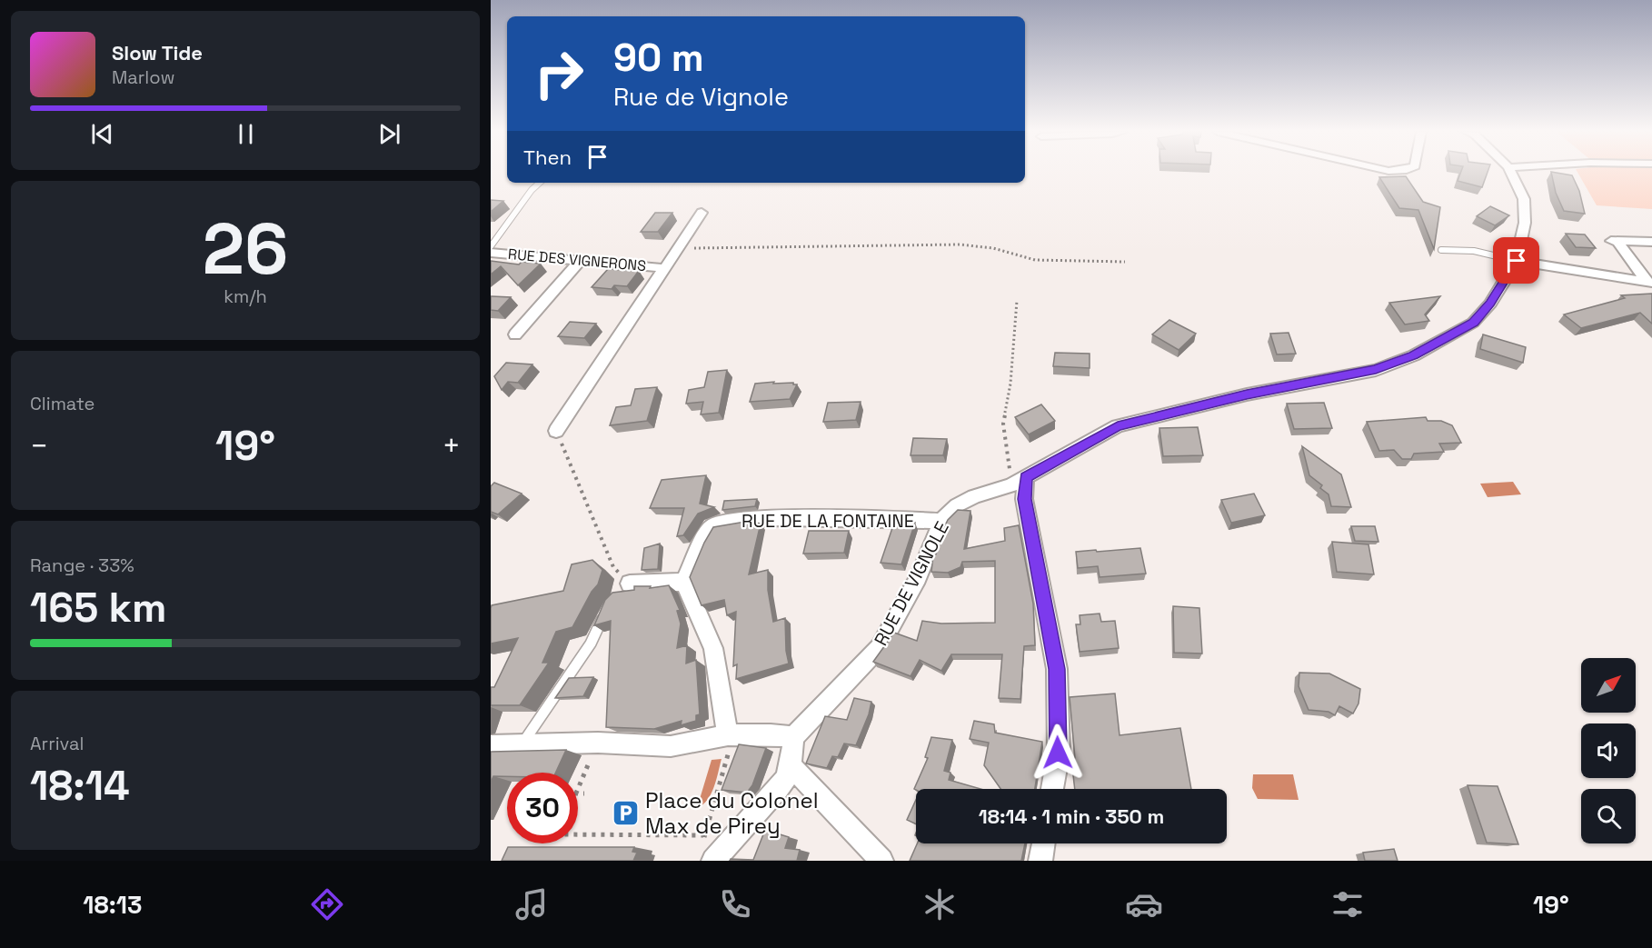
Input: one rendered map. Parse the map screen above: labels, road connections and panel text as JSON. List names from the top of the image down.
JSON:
{
  "streets": {
    "street": ["RUE DES VIGNERONS", "RUE DE LA FONTAINE", "RUE DE VIGNOLE"]
  },
  "crossings": [
    ["RUE DE LA FONTAINE", "RUE DE VIGNOLE"]
  ],
  "places": {
    "parking": ["Place du Colonel Max de Pirey"]
  },
  "north": "top right",
  "page": {
    "turn": ["90 m", "Rue de Vignole"],
    "song": ["Slow Tide", "Marlow"],
    "then": "Then",
    "tile": [
      ["26", "km/h"],
      "Climate",
      ["Range · 33%", "165 km"],
      ["Arrival", "18:14"]
    ],
    "heat": ["−", "19°", "+"],
    "limit": "30",
    "trip": "18:14 · 1 min · 350 m",
    "tabs": ["18:13", "19°"]
  }
}
